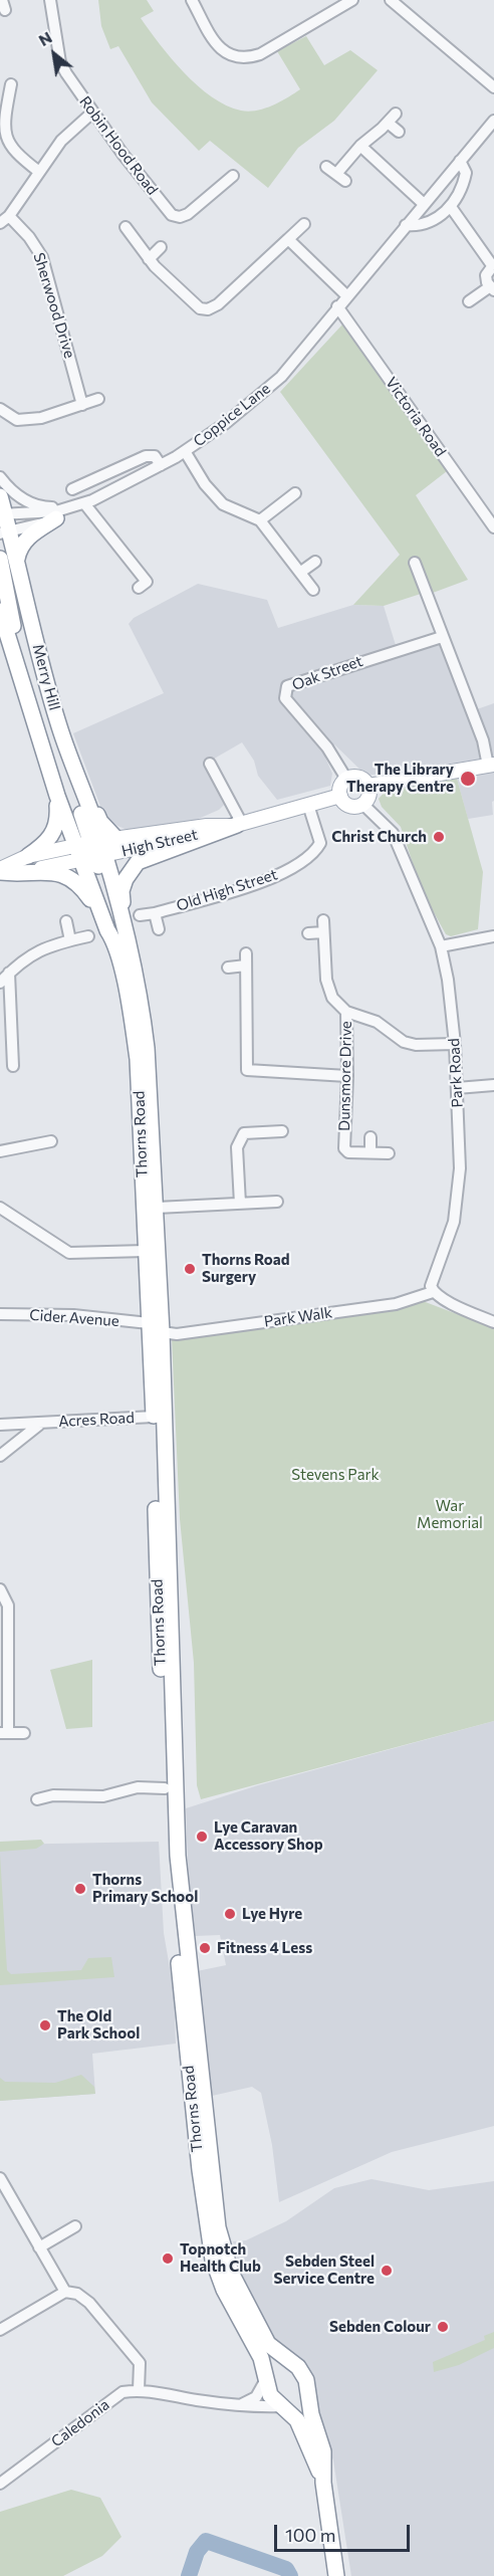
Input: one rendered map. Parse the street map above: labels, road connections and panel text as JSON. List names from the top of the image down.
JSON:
{
  "streets": {
    "highway": ["Merry Hill", "Thorns Road"],
    "main road": ["High Street"],
    "street": [
      "Robin Hood Road",
      "Sherwood Drive",
      "Coppice Lane",
      "Victoria Road",
      "Oak Street",
      "Old High Street",
      "Park Road",
      "Dunsmore Drive",
      "Park Walk",
      "Cider Avenue",
      "Acres Road",
      "Caledonia"
    ]
  },
  "crossings": [
    ["Coppice Lane", "Victoria Road"],
    ["Coppice Lane", "Merry Hill"],
    ["Oak Street", "High Street"],
    ["Oak Street", "Park Road"],
    ["Merry Hill", "High Street"],
    ["Merry Hill", "Thorns Road"],
    ["High Street", "Old High Street"],
    ["High Street", "Park Road"],
    ["High Street", "Thorns Road"],
    ["Park Road", "Park Walk"],
    ["Thorns Road", "Park Walk"],
    ["Thorns Road", "Cider Avenue"],
    ["Thorns Road", "Acres Road"],
    ["Thorns Road", "Caledonia"]
  ],
  "parks": ["Stevens Park", "War Memorial"],
  "places": [
    "The Library Therapy Centre",
    "Christ Church",
    "Thorns Road Surgery",
    "Lye Caravan Accessory Shop",
    "Thorns Primary School",
    "Lye Hyre",
    "Fitness 4 Less",
    "The Old Park School",
    "Topnotch Health Club",
    "Sebden Steel Service Centre",
    "Sebden Colour"
  ],
  "scale_bar": "100 m",
  "north": "top left"
}
